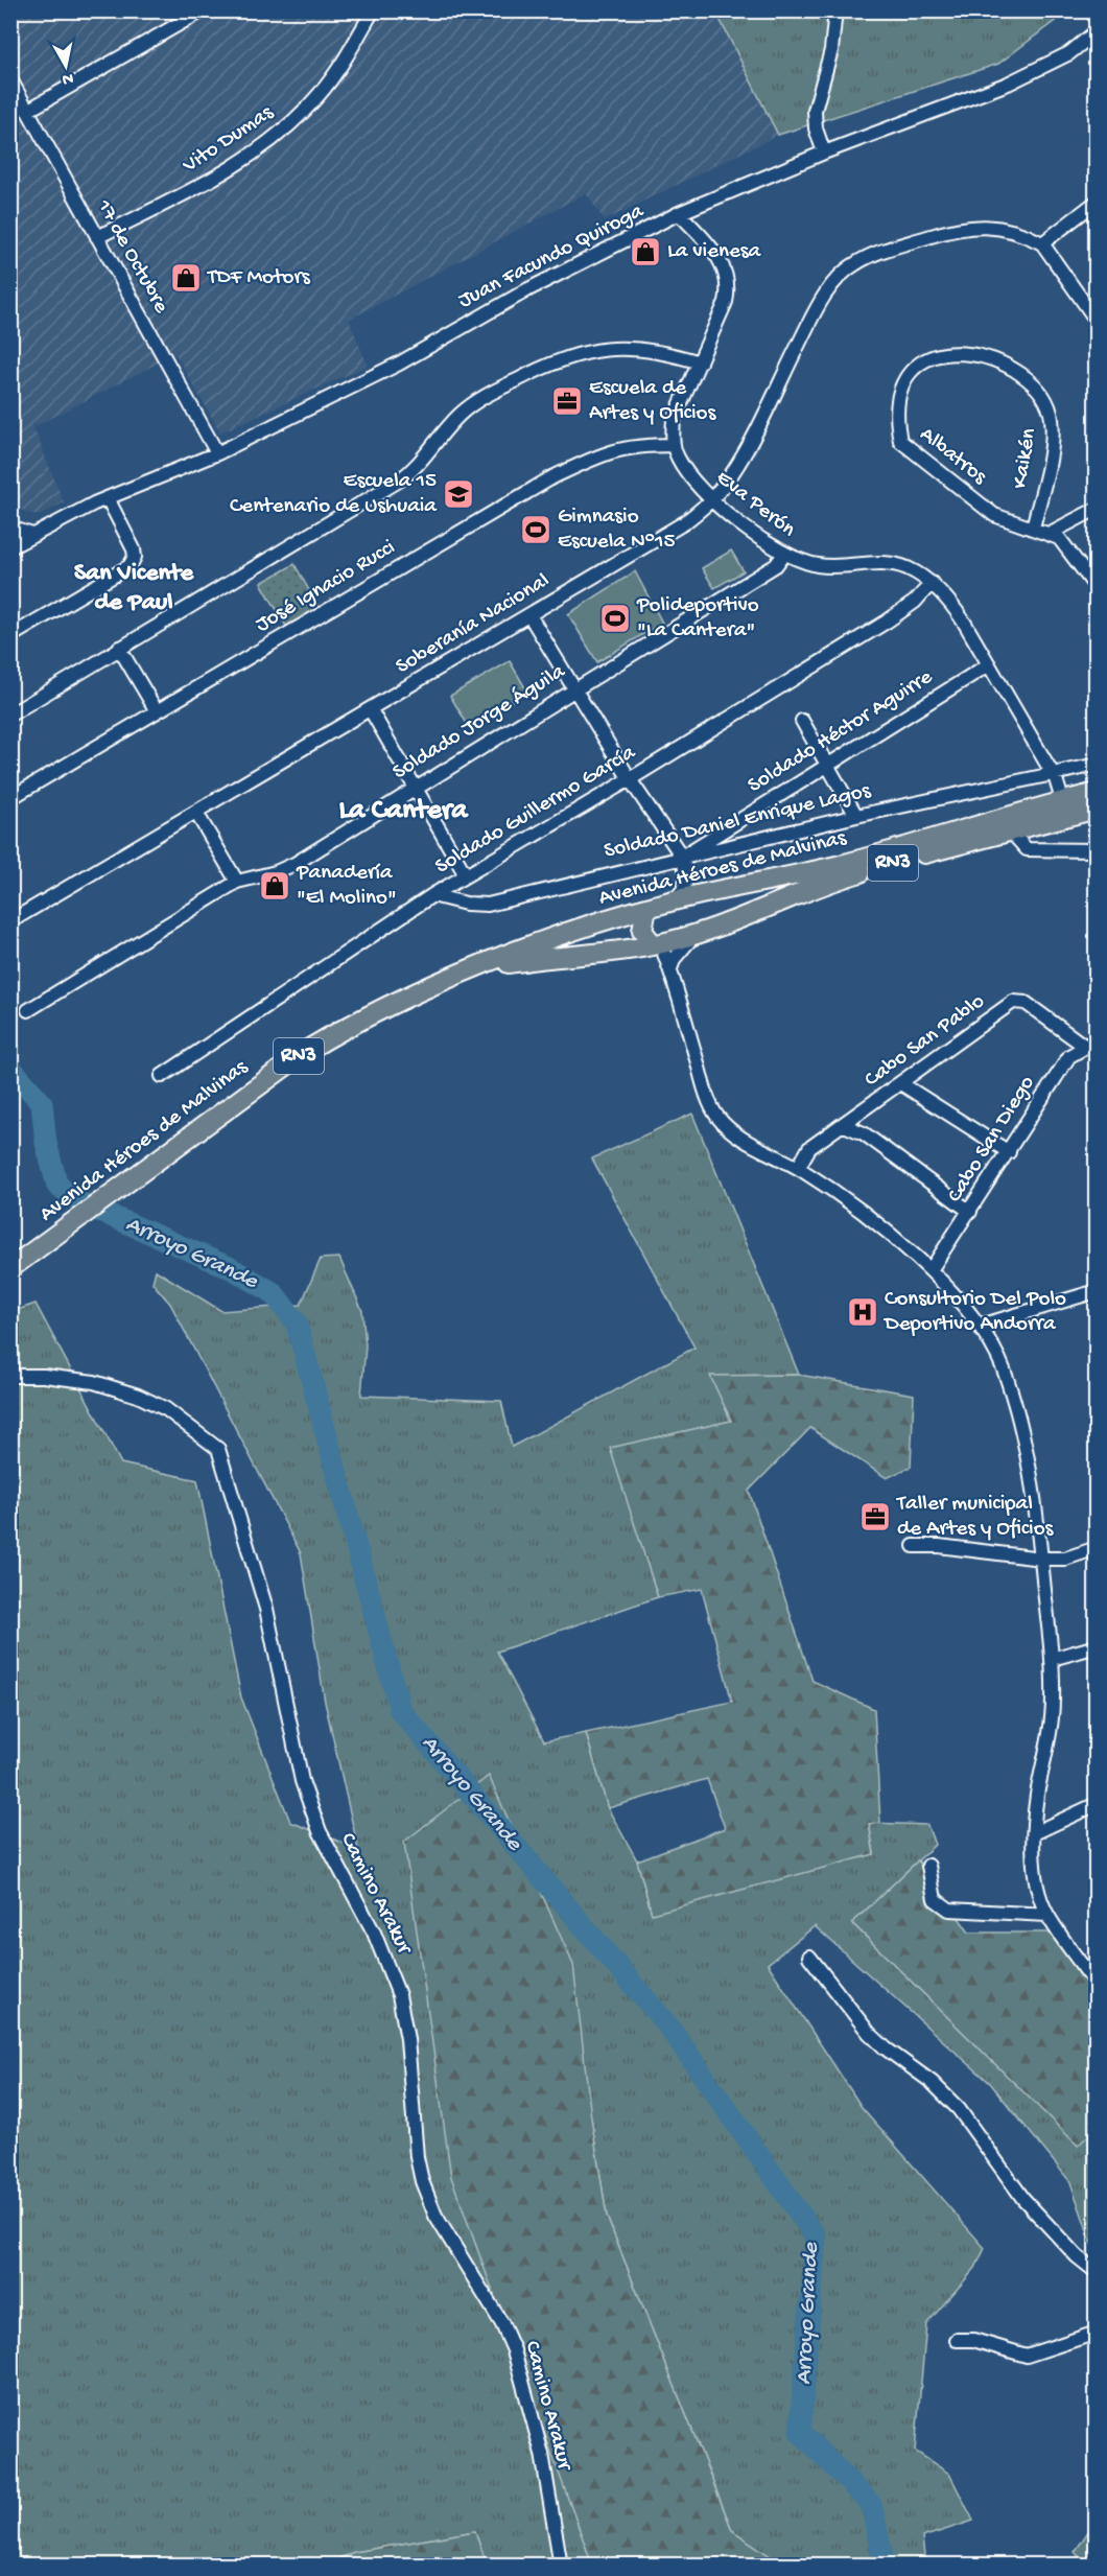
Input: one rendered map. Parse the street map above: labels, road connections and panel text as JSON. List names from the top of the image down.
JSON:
{
  "streets": {
    "highway": ["RN3", "Avenida Héroes de Malvinas"],
    "street": [
      "Vito Dumas",
      "17 de Octubre",
      "Juan Facundo Quiroga",
      "Albatros",
      "Kaikén",
      "Eva Perón",
      "José Ignacio Rucci",
      "Soberanía Nacional",
      "Soldado Jorge Águila",
      "Soldado Héctor Aguirre",
      "Soldado Guillermo García",
      "Soldado Daniel Enrique Lagos",
      "Cabo San Pablo",
      "Cabo San Diego",
      "Camino Arakur"
    ]
  },
  "crossings": [
    ["Vito Dumas", "17 de Octubre"],
    ["17 de Octubre", "Juan Facundo Quiroga"],
    ["Albatros", "Kaikén"],
    ["Eva Perón", "José Ignacio Rucci"],
    ["Eva Perón", "Soberanía Nacional"],
    ["Eva Perón", "Soldado Jorge Águila"],
    ["Eva Perón", "Soldado Héctor Aguirre"],
    ["Eva Perón", "Soldado Guillermo García"],
    ["Eva Perón", "Soldado Daniel Enrique Lagos"],
    ["Eva Perón", "Avenida Héroes de Malvinas"],
    ["Soldado Héctor Aguirre", "Soldado Daniel Enrique Lagos"],
    ["Soldado Guillermo García", "Soldado Daniel Enrique Lagos"],
    ["Cabo San Pablo", "Cabo San Diego"]
  ],
  "districts": ["San Vicente de Paul", "La Cantera"],
  "water": ["Arroyo Grande"],
  "places": {
    "shop": ["La vienesa", "TDF Motors", "Panadería \"El Molino\""],
    "office": ["Escuela de Artes y Oficios", "Taller municipal de Artes y Oficios"],
    "school or university": ["Escuela 15 Centenario de Ushuaia"],
    "sports": ["Gimnasio Escuela N°15", "Polideportivo \"La Cantera\""],
    "hospital": ["Consultorio Del Polo Deportivo Andorra"]
  },
  "north": "bottom"
}
